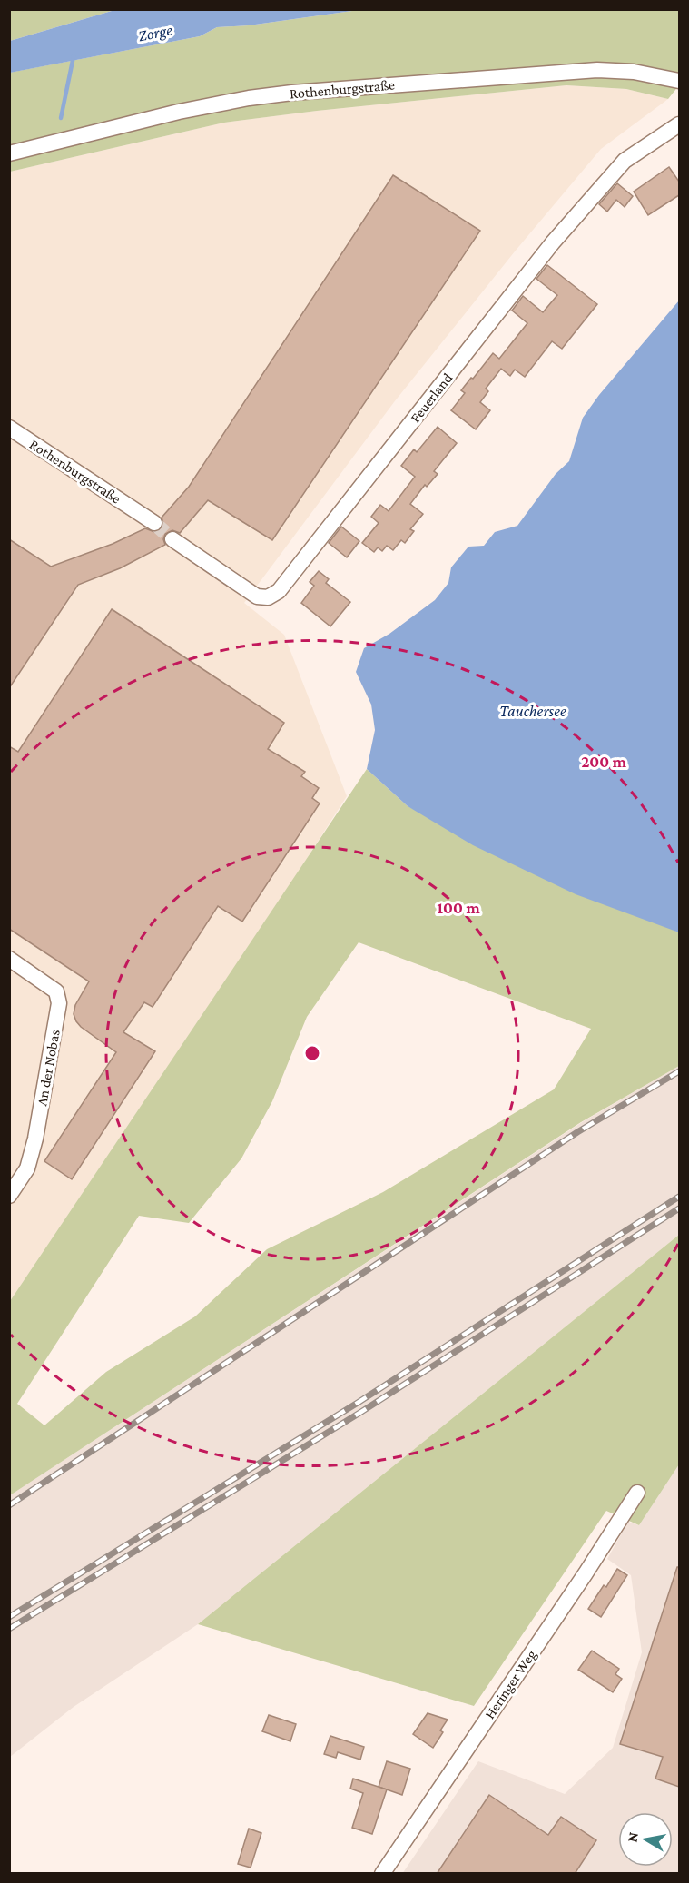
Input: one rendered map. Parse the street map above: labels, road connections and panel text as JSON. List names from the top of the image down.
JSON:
{
  "streets": {
    "street": [
      "Rothenburgstraße",
      "Feuerland",
      "An der Nobas",
      "Heringer Weg"
    ]
  },
  "water": ["Zorge", "Tauchersee"],
  "north": "left",
  "rings": ["200 m", "100 m"]
}
